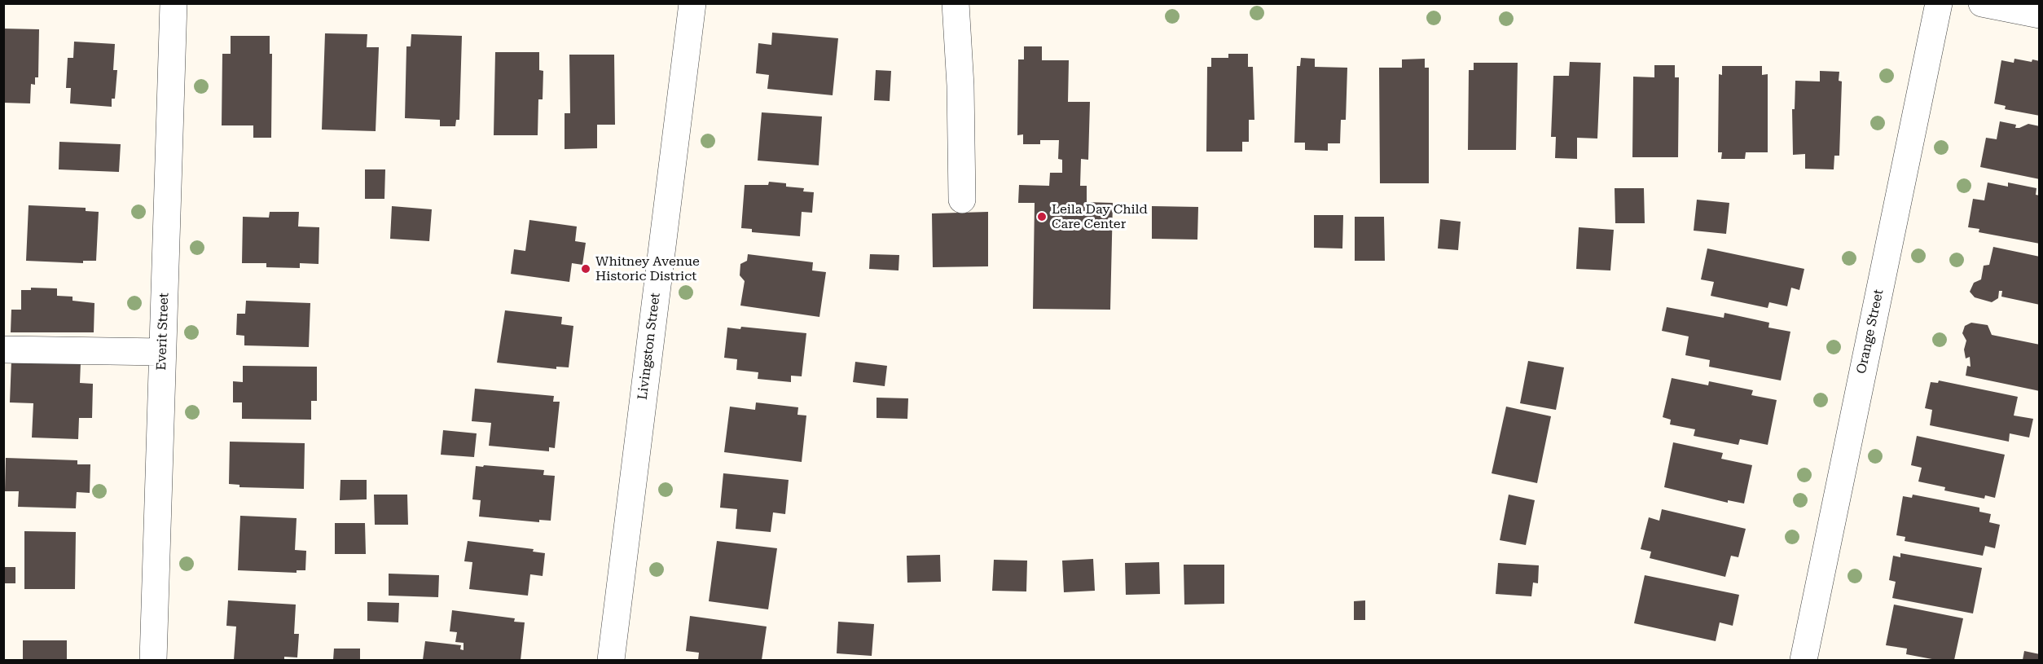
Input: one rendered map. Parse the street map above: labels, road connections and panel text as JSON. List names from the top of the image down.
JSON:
{
  "streets": {
    "street": ["Everit Street", "Orange Street", "Livingston Street"]
  },
  "places": ["Leila Day Child Care Center", "Whitney Avenue Historic District"]
}
